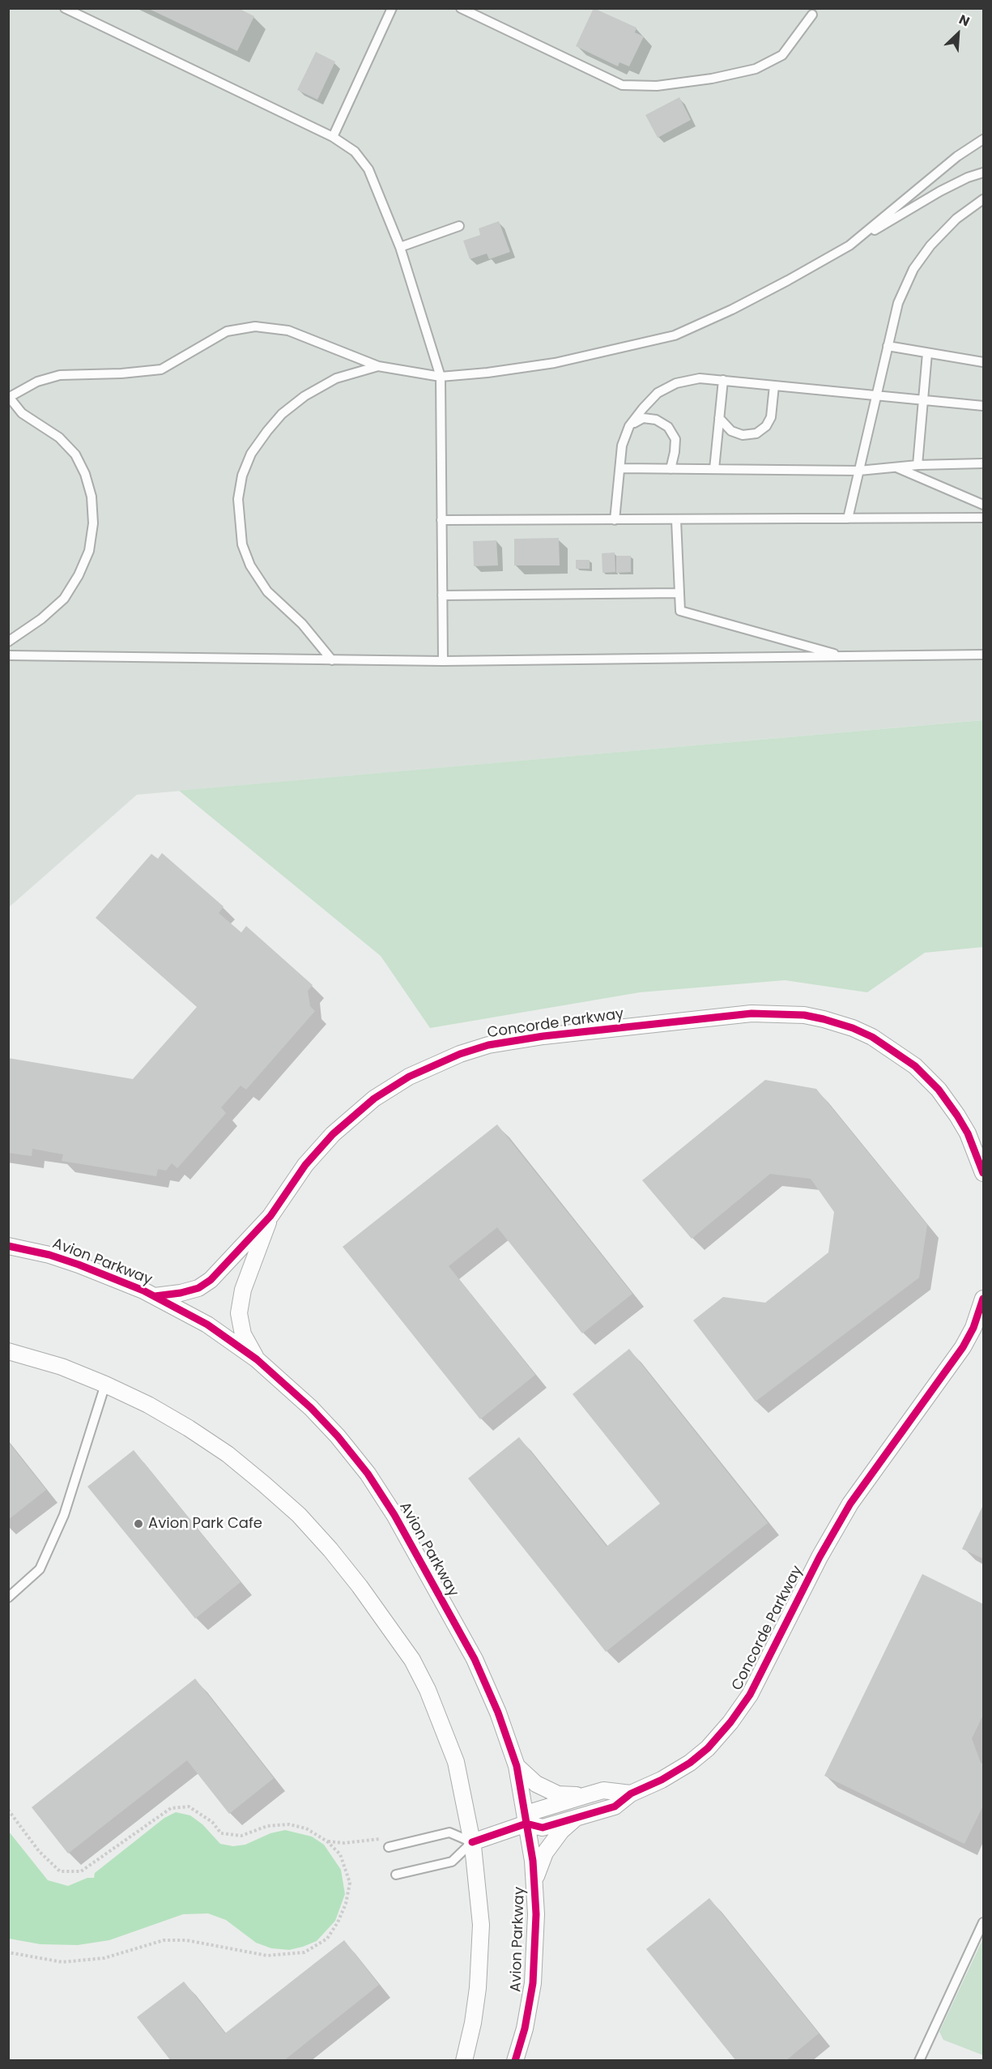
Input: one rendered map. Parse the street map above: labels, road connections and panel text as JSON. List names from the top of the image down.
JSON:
{
  "streets": {
    "street": ["Concorde Parkway", "Avion Parkway"]
  },
  "crossings": [
    ["Concorde Parkway", "Avion Parkway"]
  ],
  "places": ["Avion Park Cafe"],
  "north": "top right"
}
